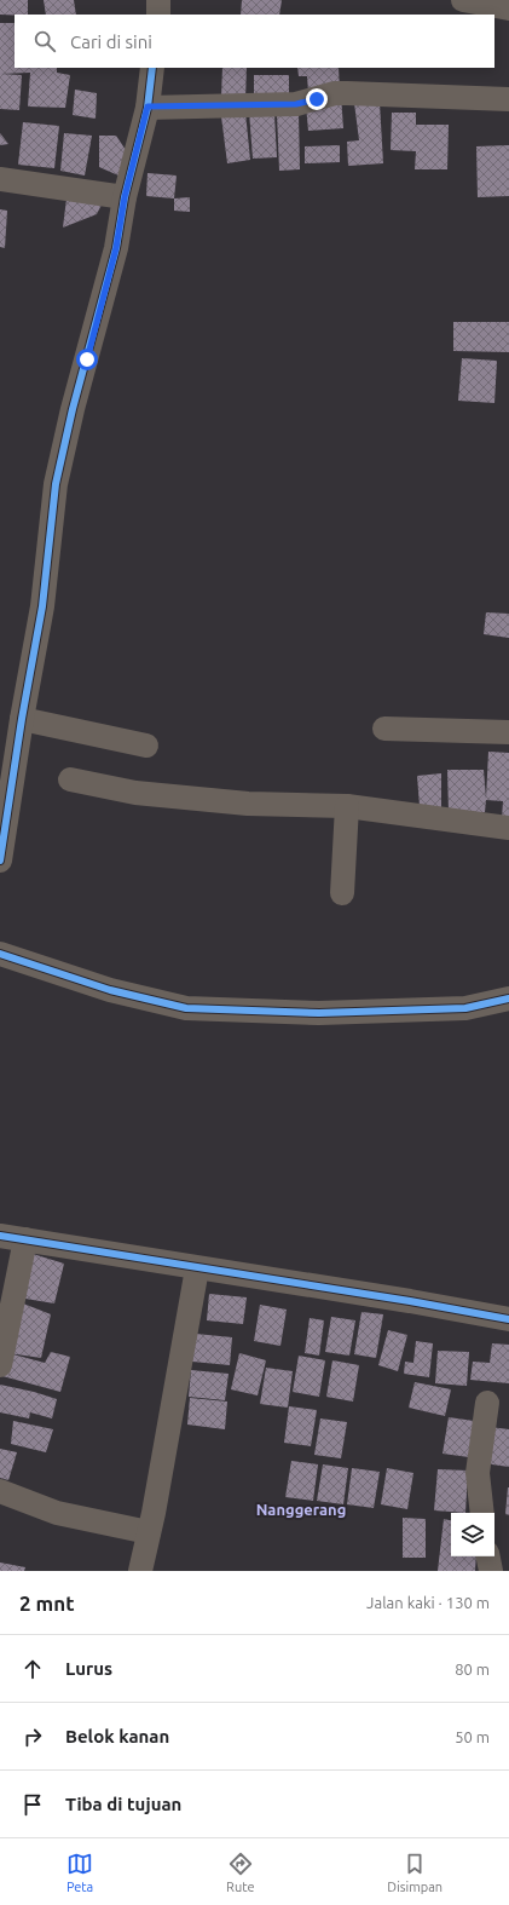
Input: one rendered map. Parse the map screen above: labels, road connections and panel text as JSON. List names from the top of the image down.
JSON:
{
  "districts": ["Nanggerang"],
  "page": {
    "search": "Cari di sini",
    "heading": ["2 mnt", "Jalan kaki · 130 m"],
    "list": [
      ["Lurus", "80 m"],
      ["Belok kanan", "50 m"],
      "Tiba di tujuan"
    ],
    "nav": ["Peta", "Rute", "Disimpan"]
  }
}
